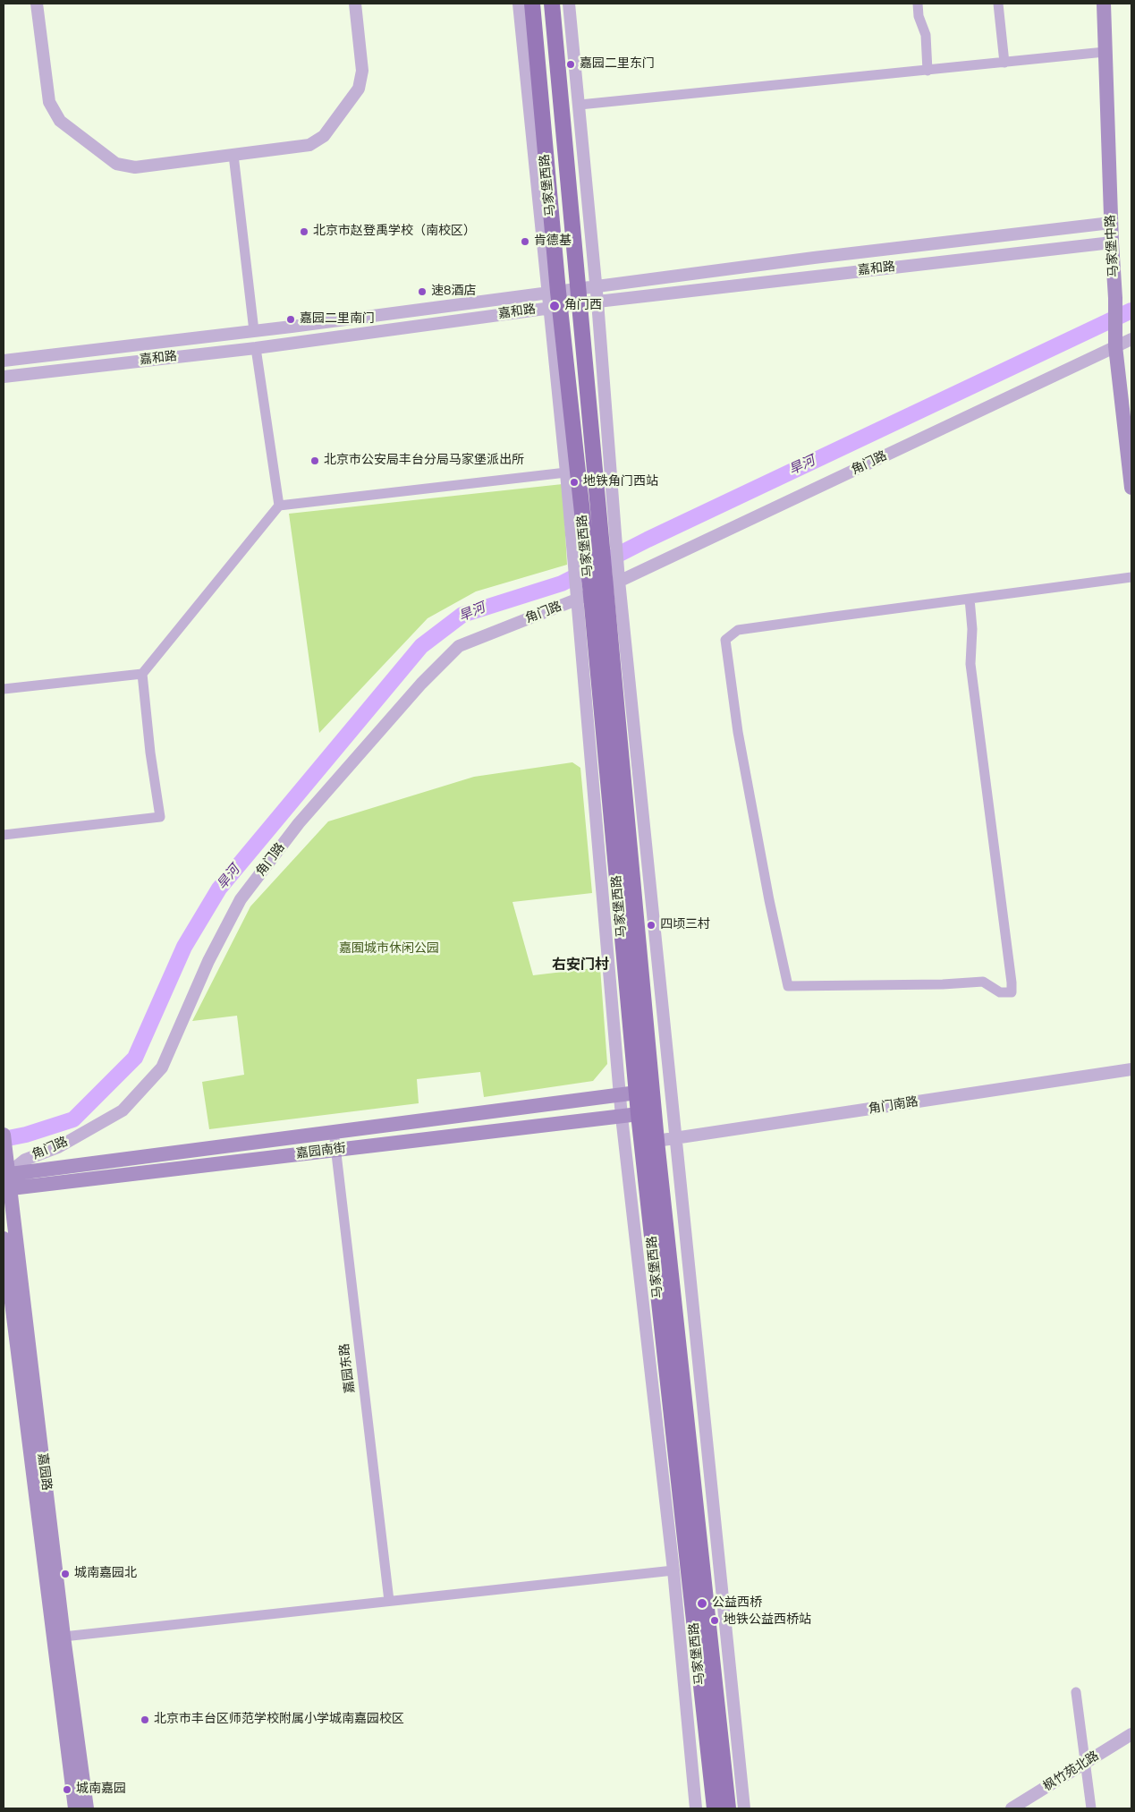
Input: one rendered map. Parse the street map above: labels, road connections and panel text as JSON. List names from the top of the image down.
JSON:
{
  "streets": {
    "main road": [
      "马家堡西路",
      "马家堡中路",
      "嘉园南街",
      "嘉园路"
    ],
    "street": [
      "嘉和路",
      "角门路",
      "角门南路",
      "嘉园东路",
      "枫竹苑北路"
    ]
  },
  "crossings": [
    ["马家堡西路", "嘉和路"],
    ["马家堡西路", "角门路"],
    ["马家堡西路", "角门南路"],
    ["马家堡西路", "嘉园南街"],
    ["马家堡中路", "嘉和路"],
    ["马家堡中路", "角门路"],
    ["角门路", "嘉园南街"],
    ["角门路", "嘉园路"],
    ["嘉园南街", "嘉园东路"],
    ["嘉园南街", "嘉园路"]
  ],
  "districts": ["右安门村"],
  "water": ["旱河"],
  "parks": ["嘉囿城市休闲公园"],
  "places": [
    "嘉园二里东门",
    "北京市赵登禹学校（南校区）",
    "肯德基",
    "速8酒店",
    "角门西",
    "嘉园二里南门",
    "北京市公安局丰台分局马家堡派出所",
    "地铁角门西站",
    "四顷三村",
    "城南嘉园北",
    "公益西桥",
    "地铁公益西桥站",
    "北京市丰台区师范学校附属小学城南嘉园校区",
    "城南嘉园"
  ]
}
